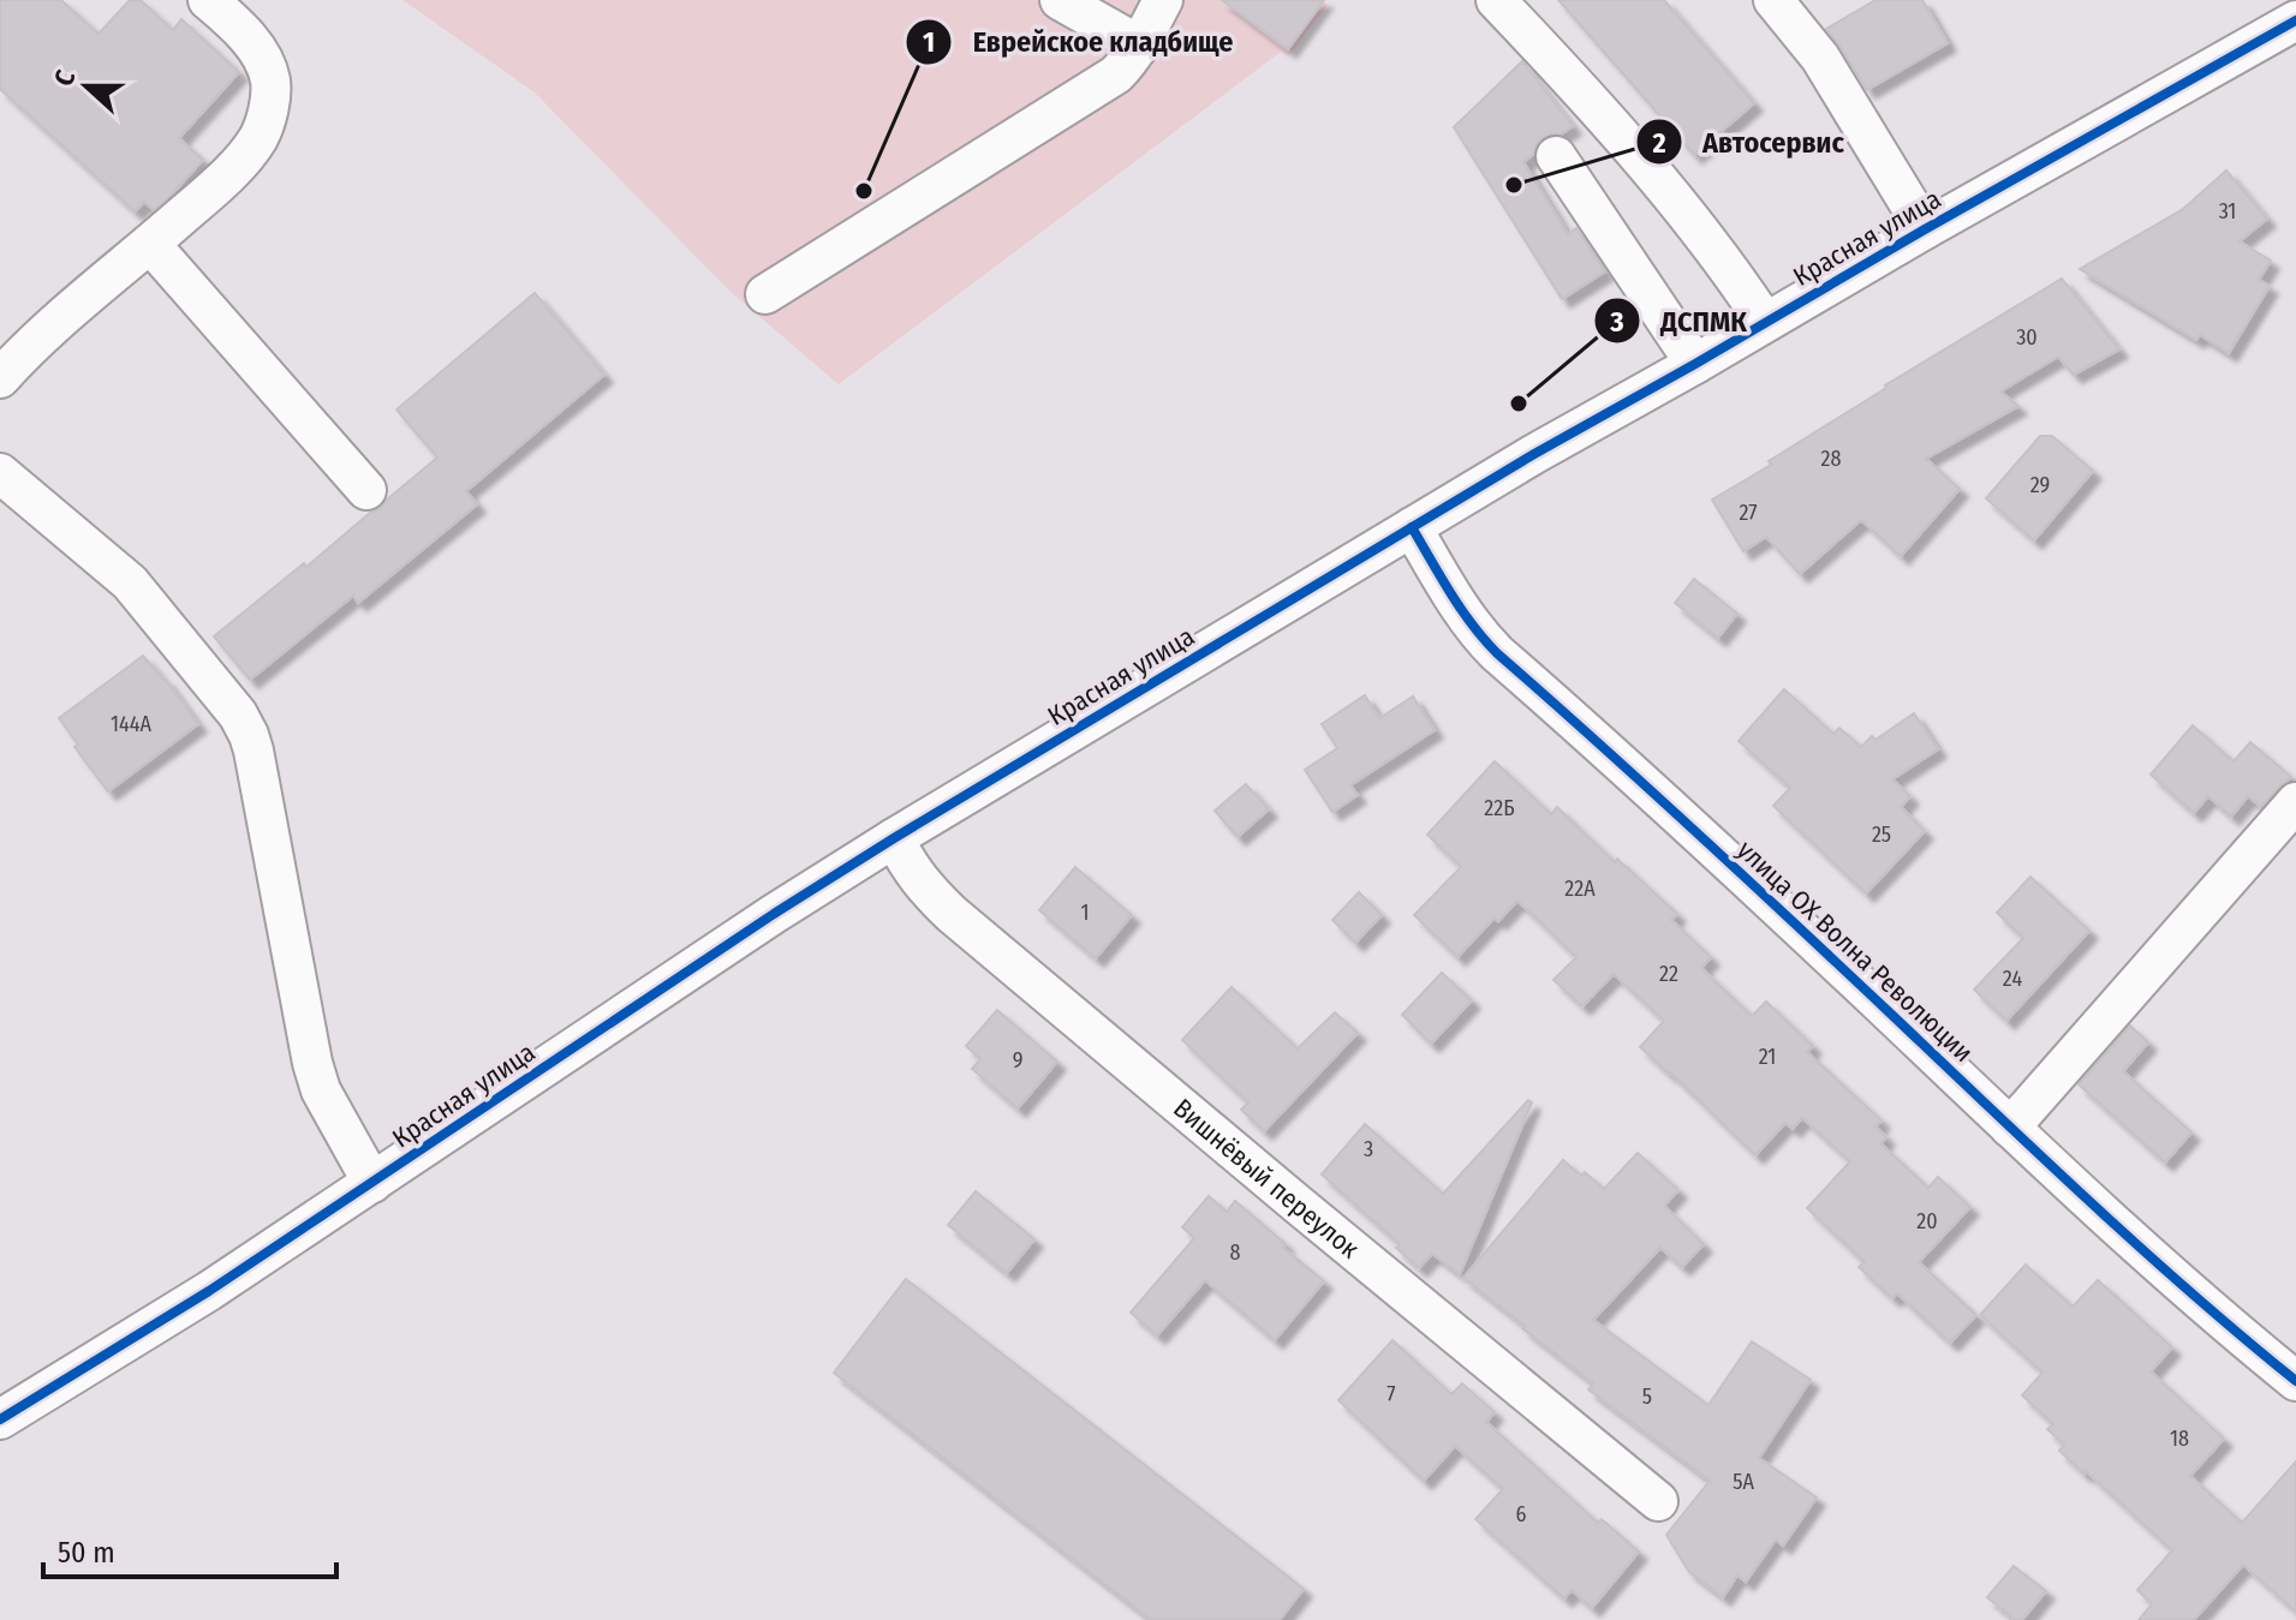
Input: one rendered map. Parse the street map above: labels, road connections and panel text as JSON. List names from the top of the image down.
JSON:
{
  "streets": {
    "street": ["Красная улица", "улица ОХ Волна Революции", "Вишнёвый переулок"]
  },
  "crossings": [
    ["Красная улица", "улица ОХ Волна Революции"],
    ["Красная улица", "Вишнёвый переулок"]
  ],
  "places": ["Автосервис", "Еврейское кладбище", "ДСПМК"],
  "house_numbers": [
    "31",
    "30",
    "28",
    "29",
    "27",
    "144А",
    "22Б",
    "25",
    "22А",
    "1",
    "22",
    "24",
    "21",
    "9",
    "3",
    "20",
    "8",
    "7",
    "5",
    "18",
    "5А",
    "6"
  ],
  "scale_bar": "50 m",
  "north": "left"
}
